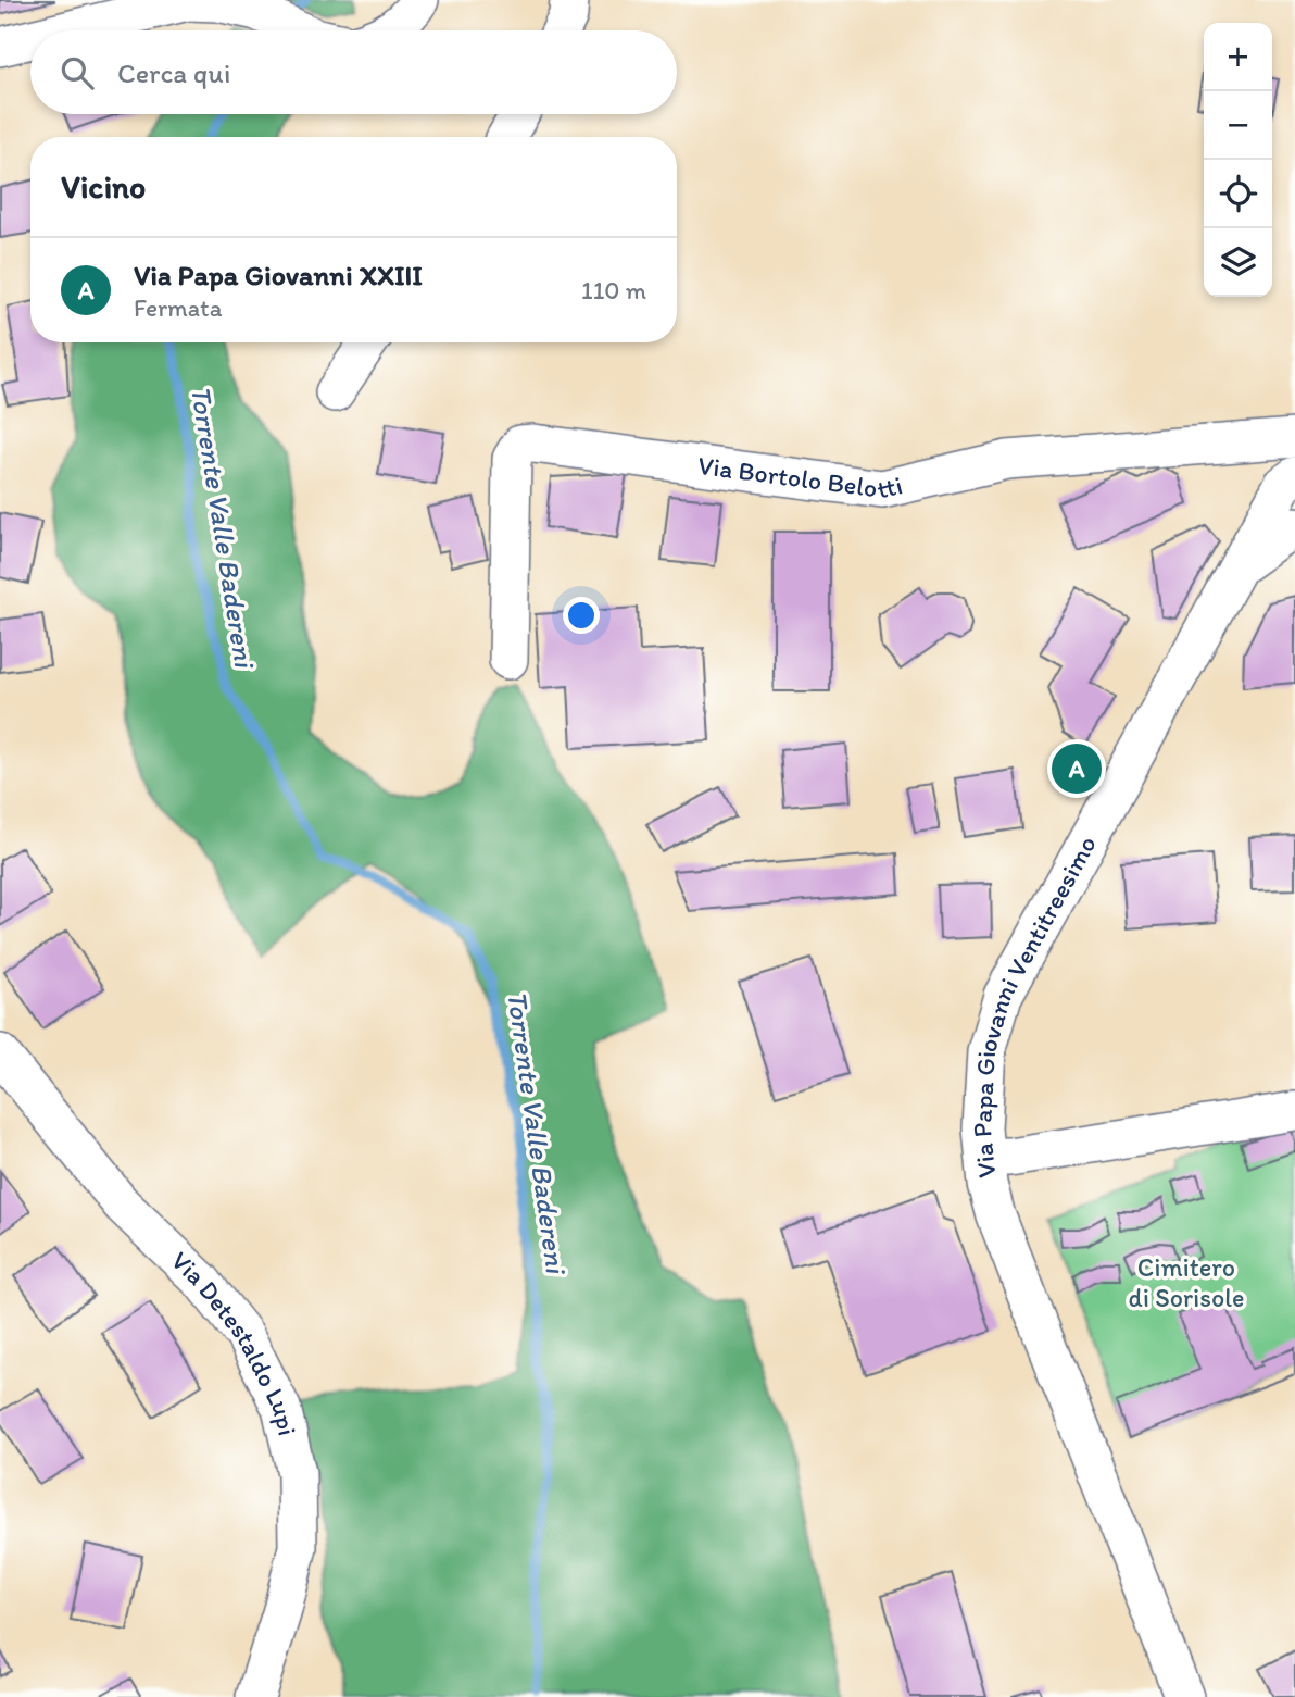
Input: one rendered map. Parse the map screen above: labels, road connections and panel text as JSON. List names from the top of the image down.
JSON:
{
  "streets": {
    "street": ["Via Bortolo Belotti", "Via Papa Giovanni Ventitreesimo", "Via Detestaldo Lupi"]
  },
  "water": ["Torrente Valle Badereni"],
  "parks": ["Cimitero di Sorisole"],
  "page": {
    "map_buttons": ["+", "−"],
    "search": "Cerca qui",
    "heading": "Vicino",
    "list": [
      {
        "mark": "A",
        "name": "Via Papa Giovanni XXIII",
        "note": "Fermata",
        "value": "110 m"
      }
    ],
    "pins": "A"
  }
}
